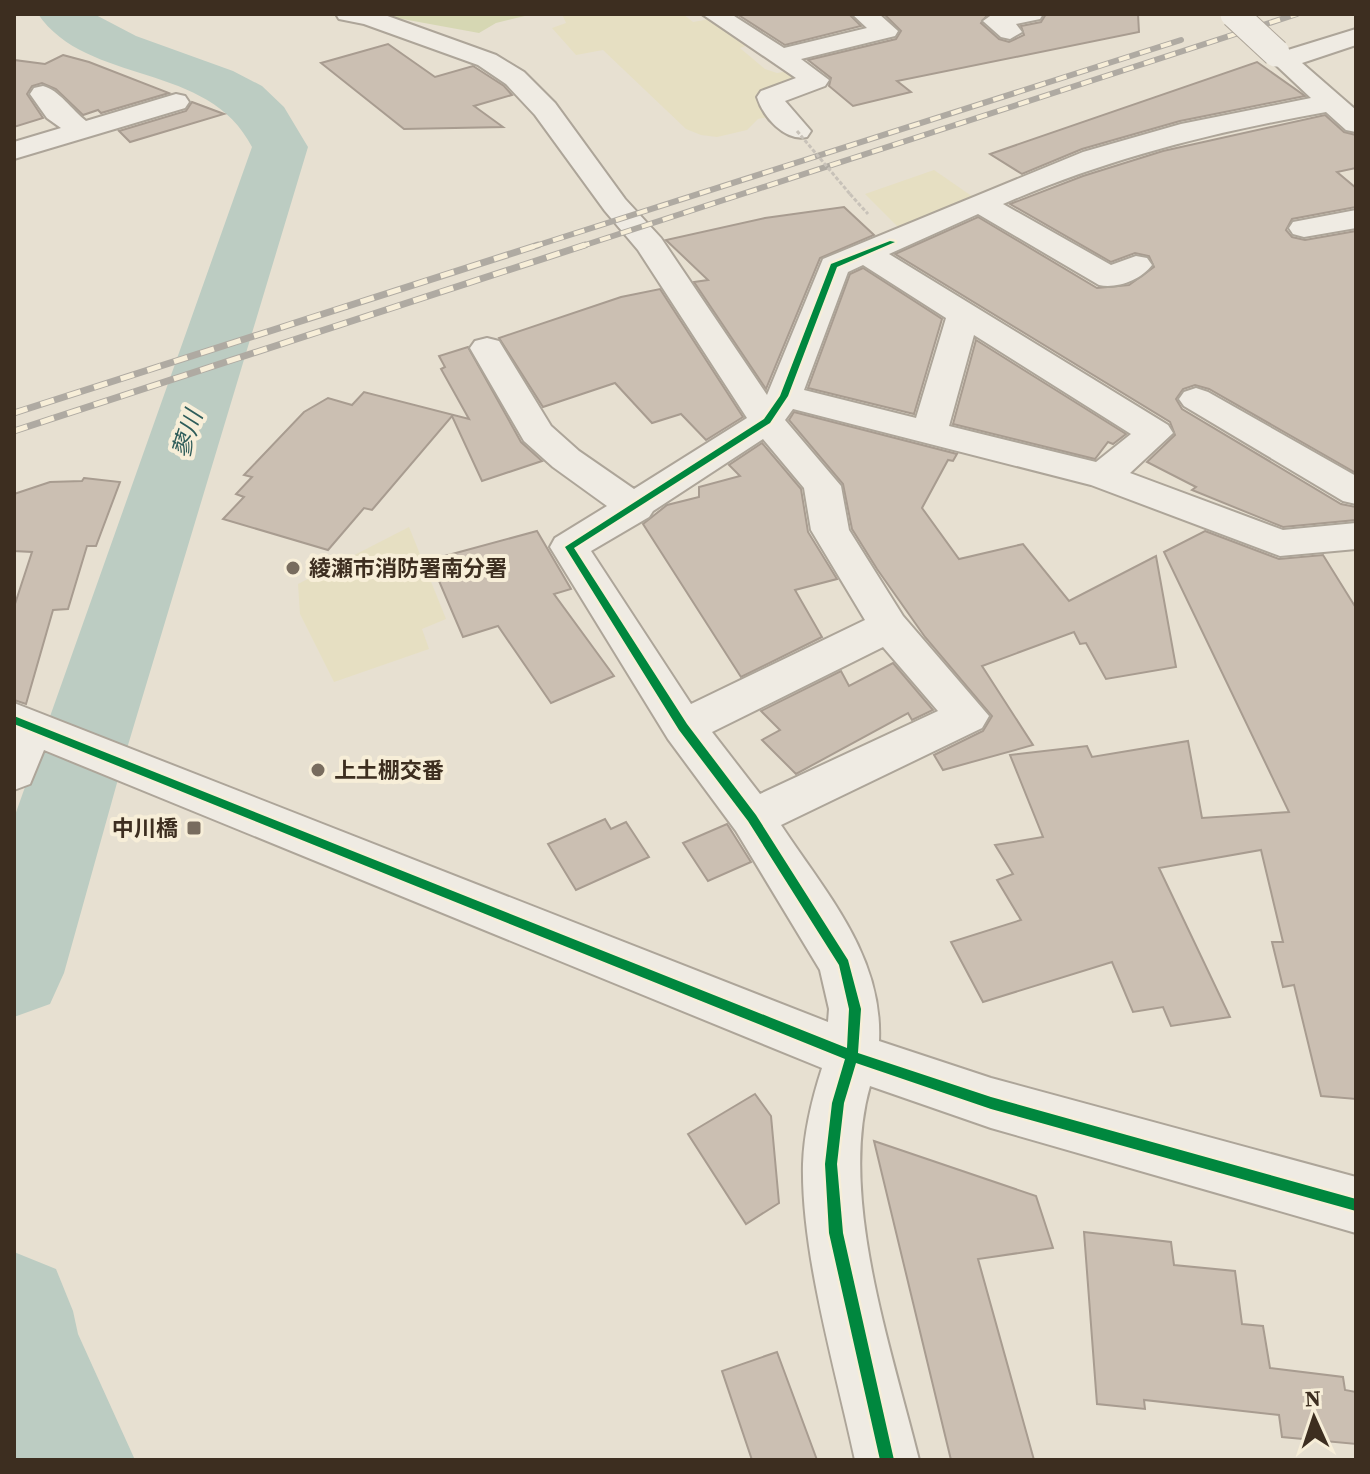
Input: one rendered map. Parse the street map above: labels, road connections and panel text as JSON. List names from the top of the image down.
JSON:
{
  "water": ["蓼川"],
  "places": {
    "other": ["綾瀬市消防署南分署", "上土棚交番"],
    "transit": ["中川橋"]
  },
  "north": "top"
}
